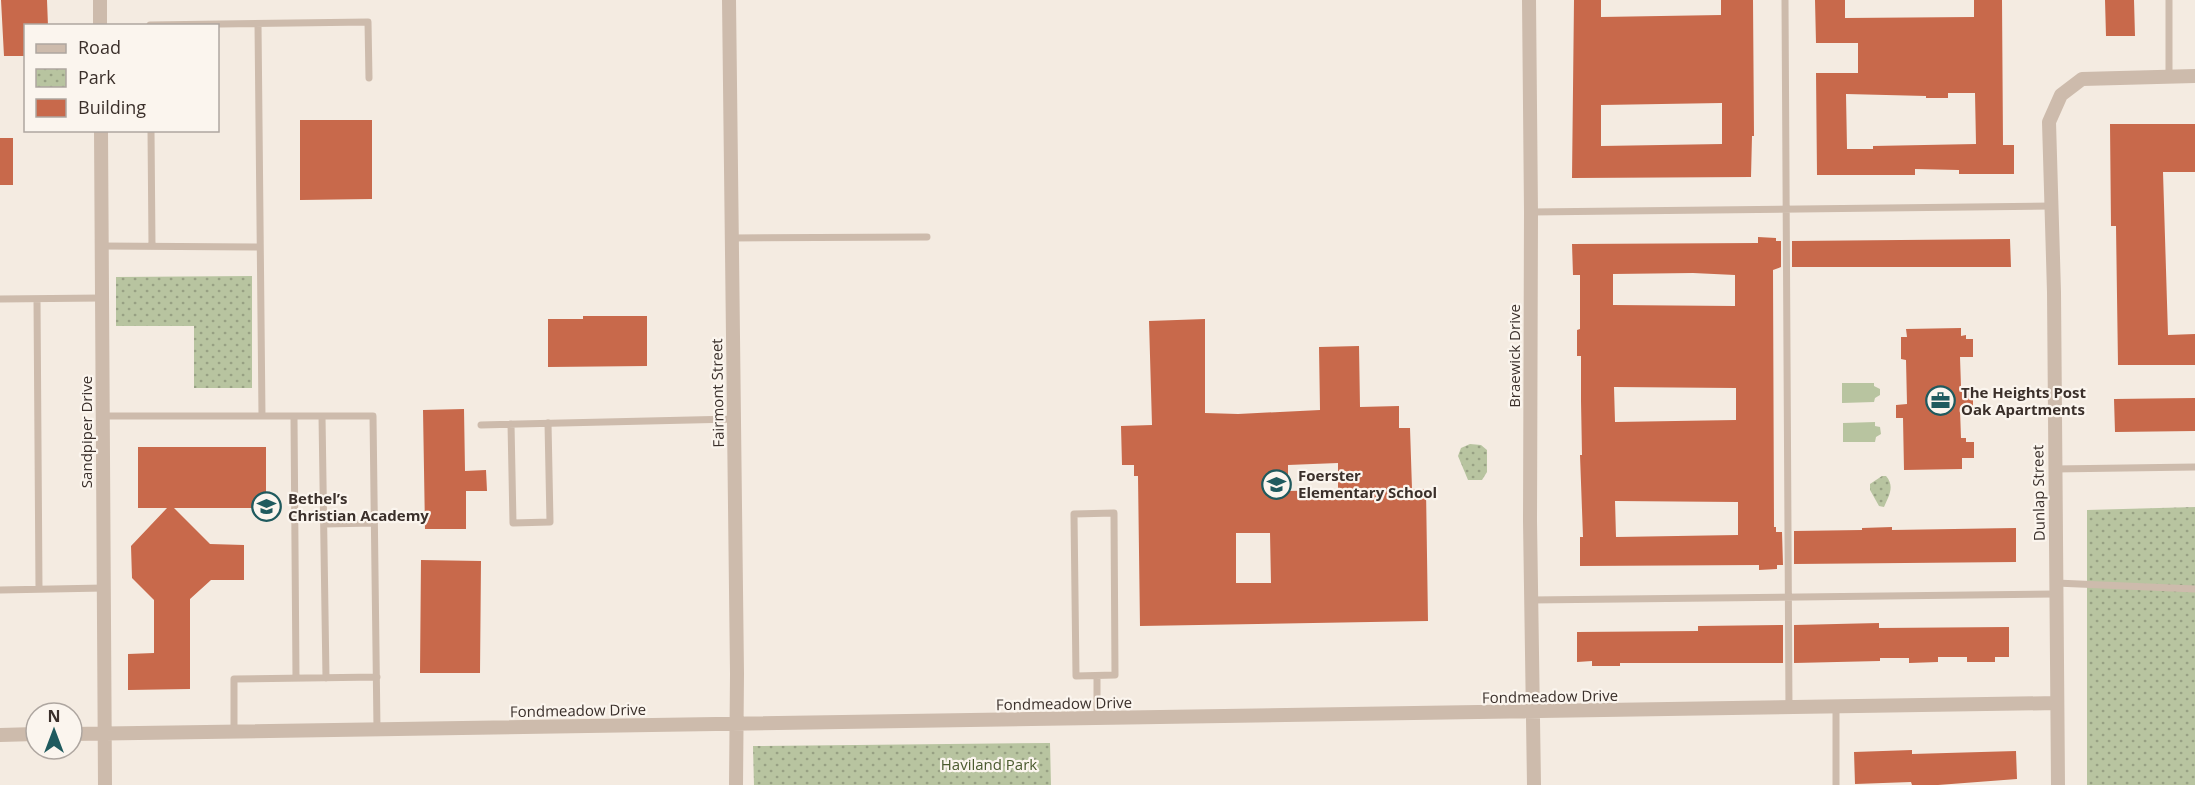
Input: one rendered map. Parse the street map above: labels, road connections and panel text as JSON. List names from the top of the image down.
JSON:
{
  "streets": {
    "street": [
      "Braewick Drive",
      "Fairmont Street",
      "Sandpiper Drive",
      "Dunlap Street",
      "Fondmeadow Drive"
    ]
  },
  "crossings": [
    ["Braewick Drive", "Fondmeadow Drive"],
    ["Fairmont Street", "Fondmeadow Drive"],
    ["Sandpiper Drive", "Fondmeadow Drive"],
    ["Dunlap Street", "Fondmeadow Drive"]
  ],
  "parks": ["Haviland Park"],
  "places": {
    "office": ["The Heights Post Oak Apartments"],
    "school or university": ["Foerster Elementary School", "Bethel’s Christian Academy"]
  },
  "legend": ["Road", "Park", "Building"],
  "north": "top"
}
